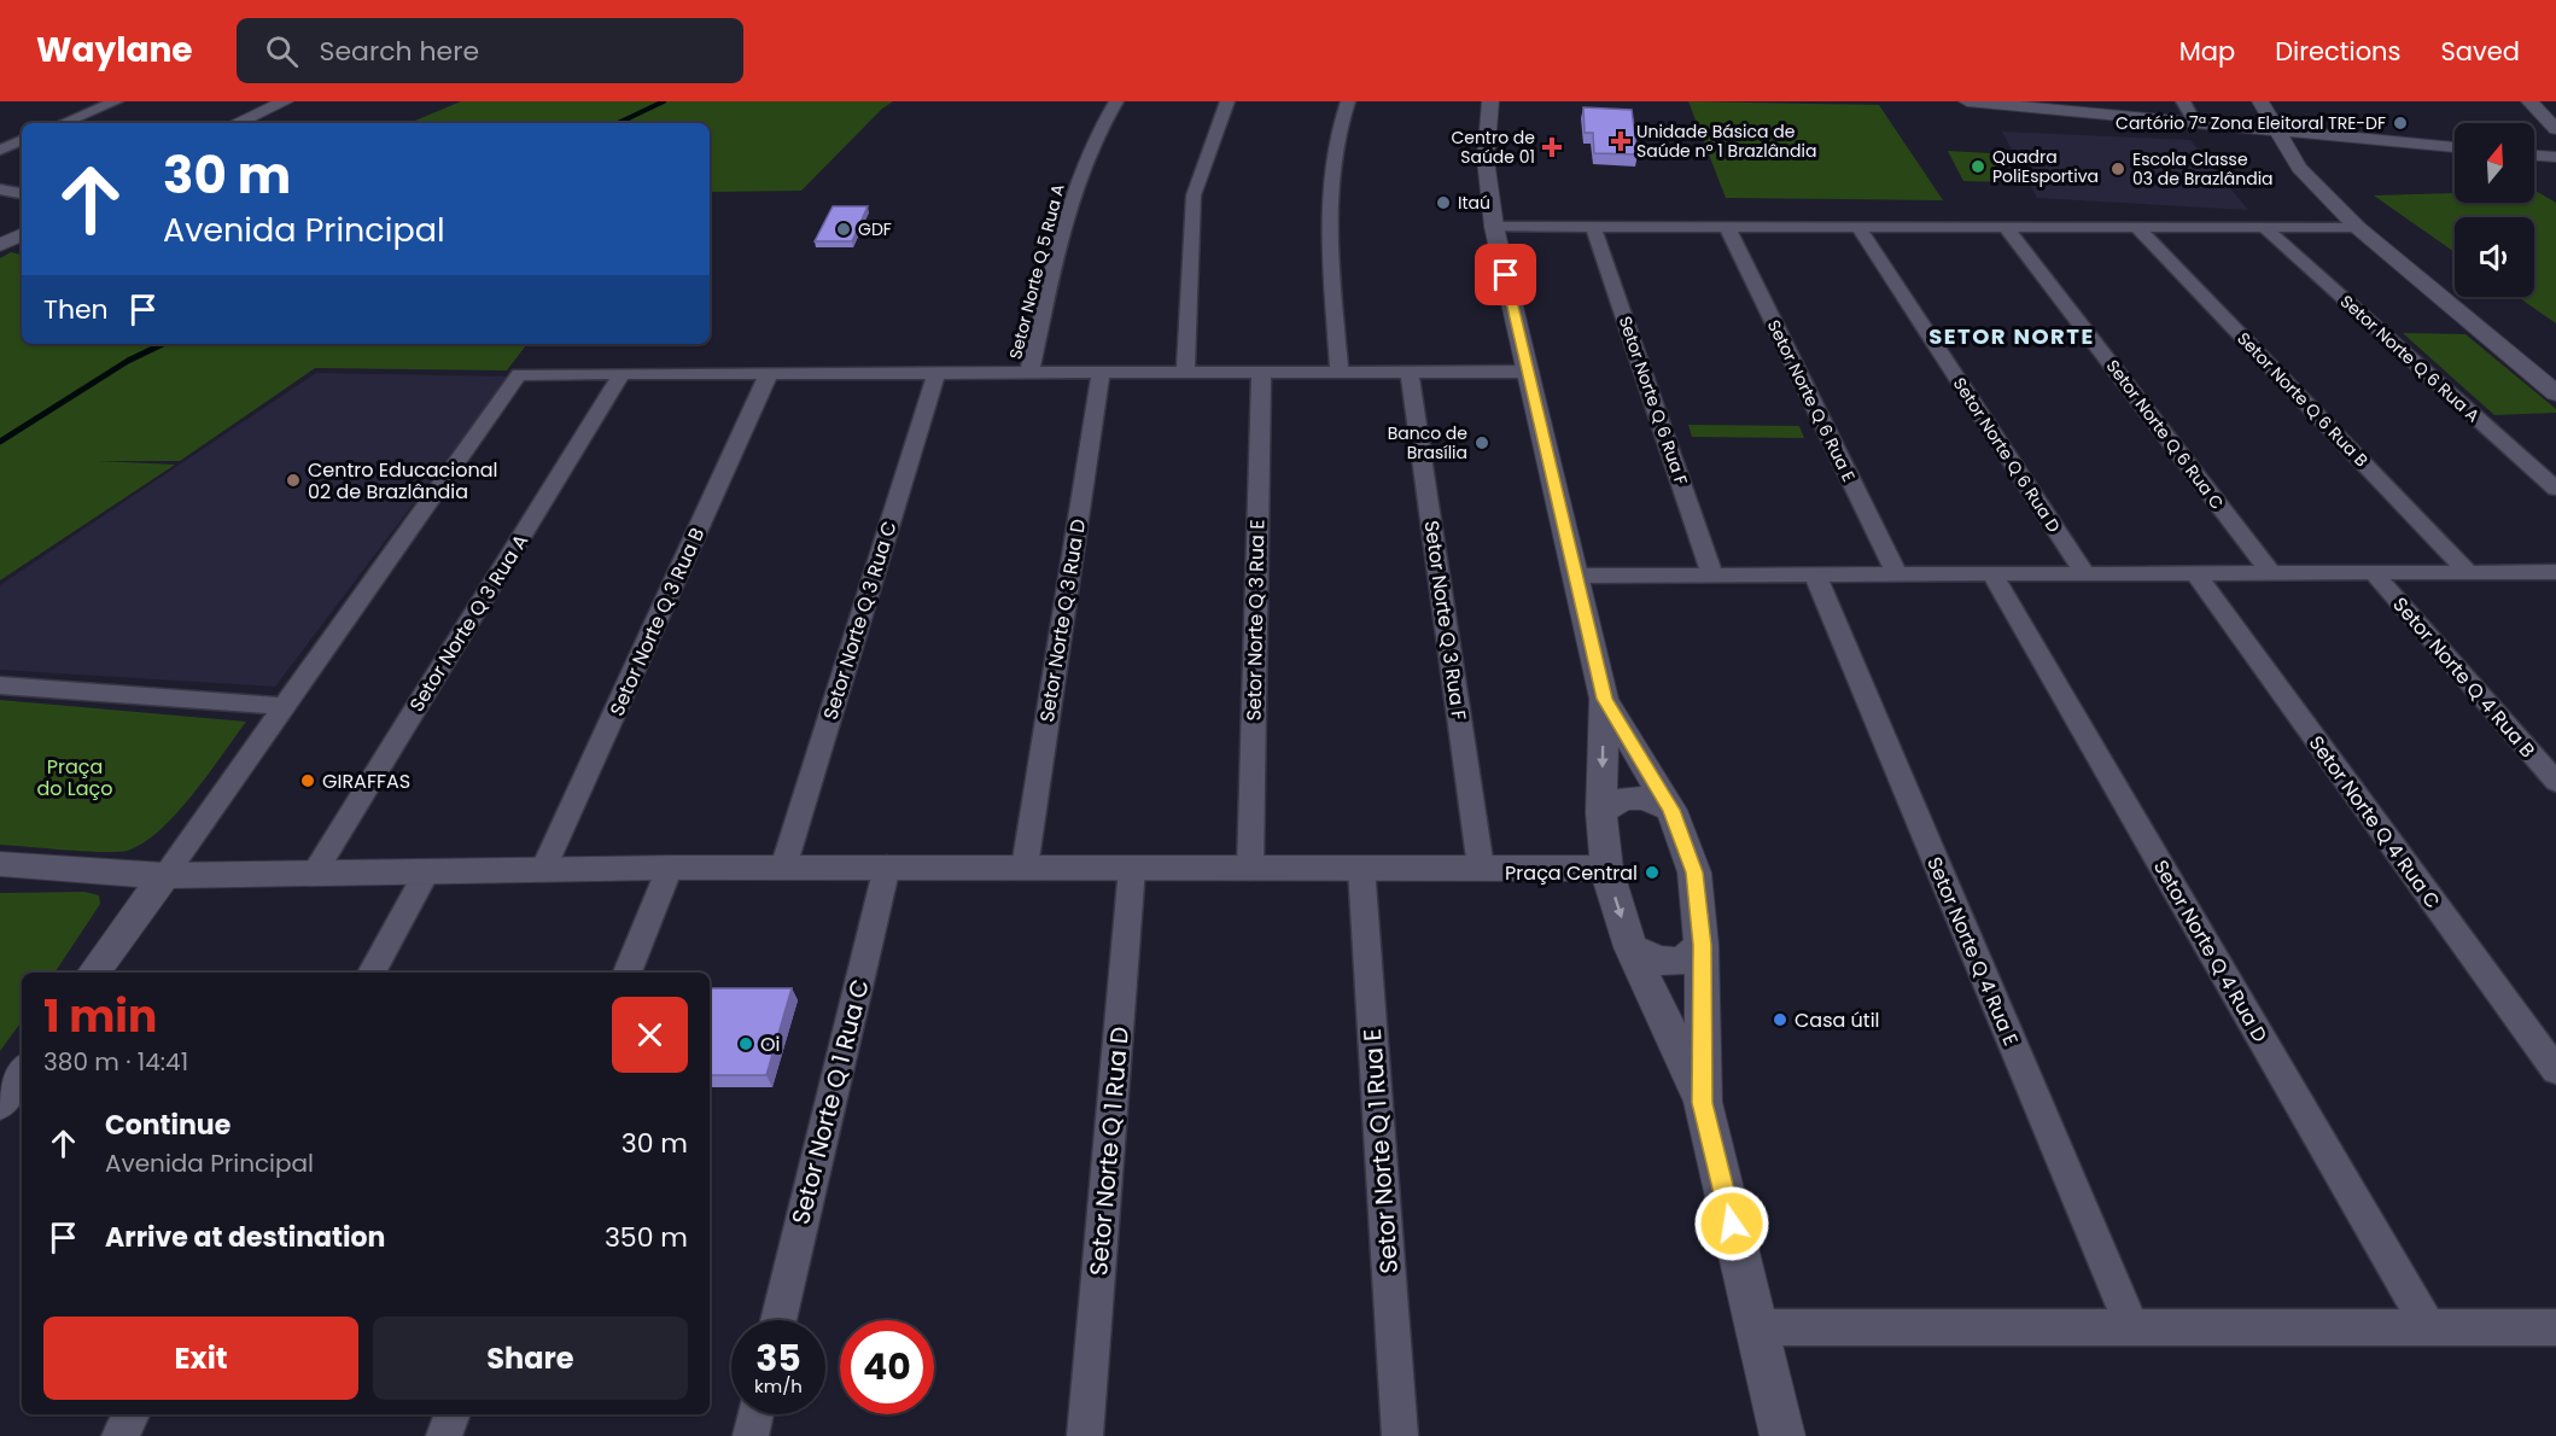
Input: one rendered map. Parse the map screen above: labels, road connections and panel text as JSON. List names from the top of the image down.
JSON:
{
  "streets": {
    "street": [
      "Setor Norte Q 5 Rua A",
      "Setor Norte Q 6 Rua A",
      "Setor Norte Q 6 Rua B",
      "Setor Norte Q 6 Rua F",
      "Setor Norte Q 6 Rua E",
      "Setor Norte Q 6 Rua C",
      "Setor Norte Q 6 Rua D",
      "Setor Norte Q 3 Rua C",
      "Setor Norte Q 3 Rua D",
      "Setor Norte Q 3 Rua E",
      "Setor Norte Q 3 Rua F",
      "Setor Norte Q 3 Rua B",
      "Setor Norte Q 3 Rua A",
      "Setor Norte Q 4 Rua B",
      "Setor Norte Q 4 Rua C",
      "Setor Norte Q 4 Rua E",
      "Setor Norte Q 4 Rua D",
      "Setor Norte Q 1 Rua C",
      "Setor Norte Q 1 Rua D",
      "Setor Norte Q 1 Rua E"
    ]
  },
  "districts": ["SETOR NORTE"],
  "parks": ["Praça do Laço"],
  "places": {
    "other": [
      "Cartório 7ª Zona Eleitoral TRE-DF",
      "Quadra PoliEsportiva",
      "Escola Classe 03 de Brazlândia",
      "Itaú",
      "GDF",
      "Banco de Brasília",
      "Centro Educacional 02 de Brazlândia",
      "GIRAFFAS",
      "Praça Central",
      "Casa útil",
      "Oi"
    ],
    "health": ["Unidade Básica de Saúde nº 1 Brazlândia", "Centro de Saúde 01"]
  },
  "north": "top",
  "page": {
    "header": "Waylane",
    "search": "Search here",
    "nav": ["Map", "Directions", "Saved"],
    "turn": ["30 m", "Avenida Principal"],
    "then": "Then",
    "heading": ["1 min", "380 m · 14:41"],
    "list": [
      {
        "name": "Continue",
        "note": "Avenida Principal",
        "value": "30 m"
      },
      {
        "name": "Arrive at destination",
        "value": "350 m"
      }
    ],
    "buttons": ["Exit", "Share"],
    "speed": "35 km/h",
    "limit": "40"
  }
}
